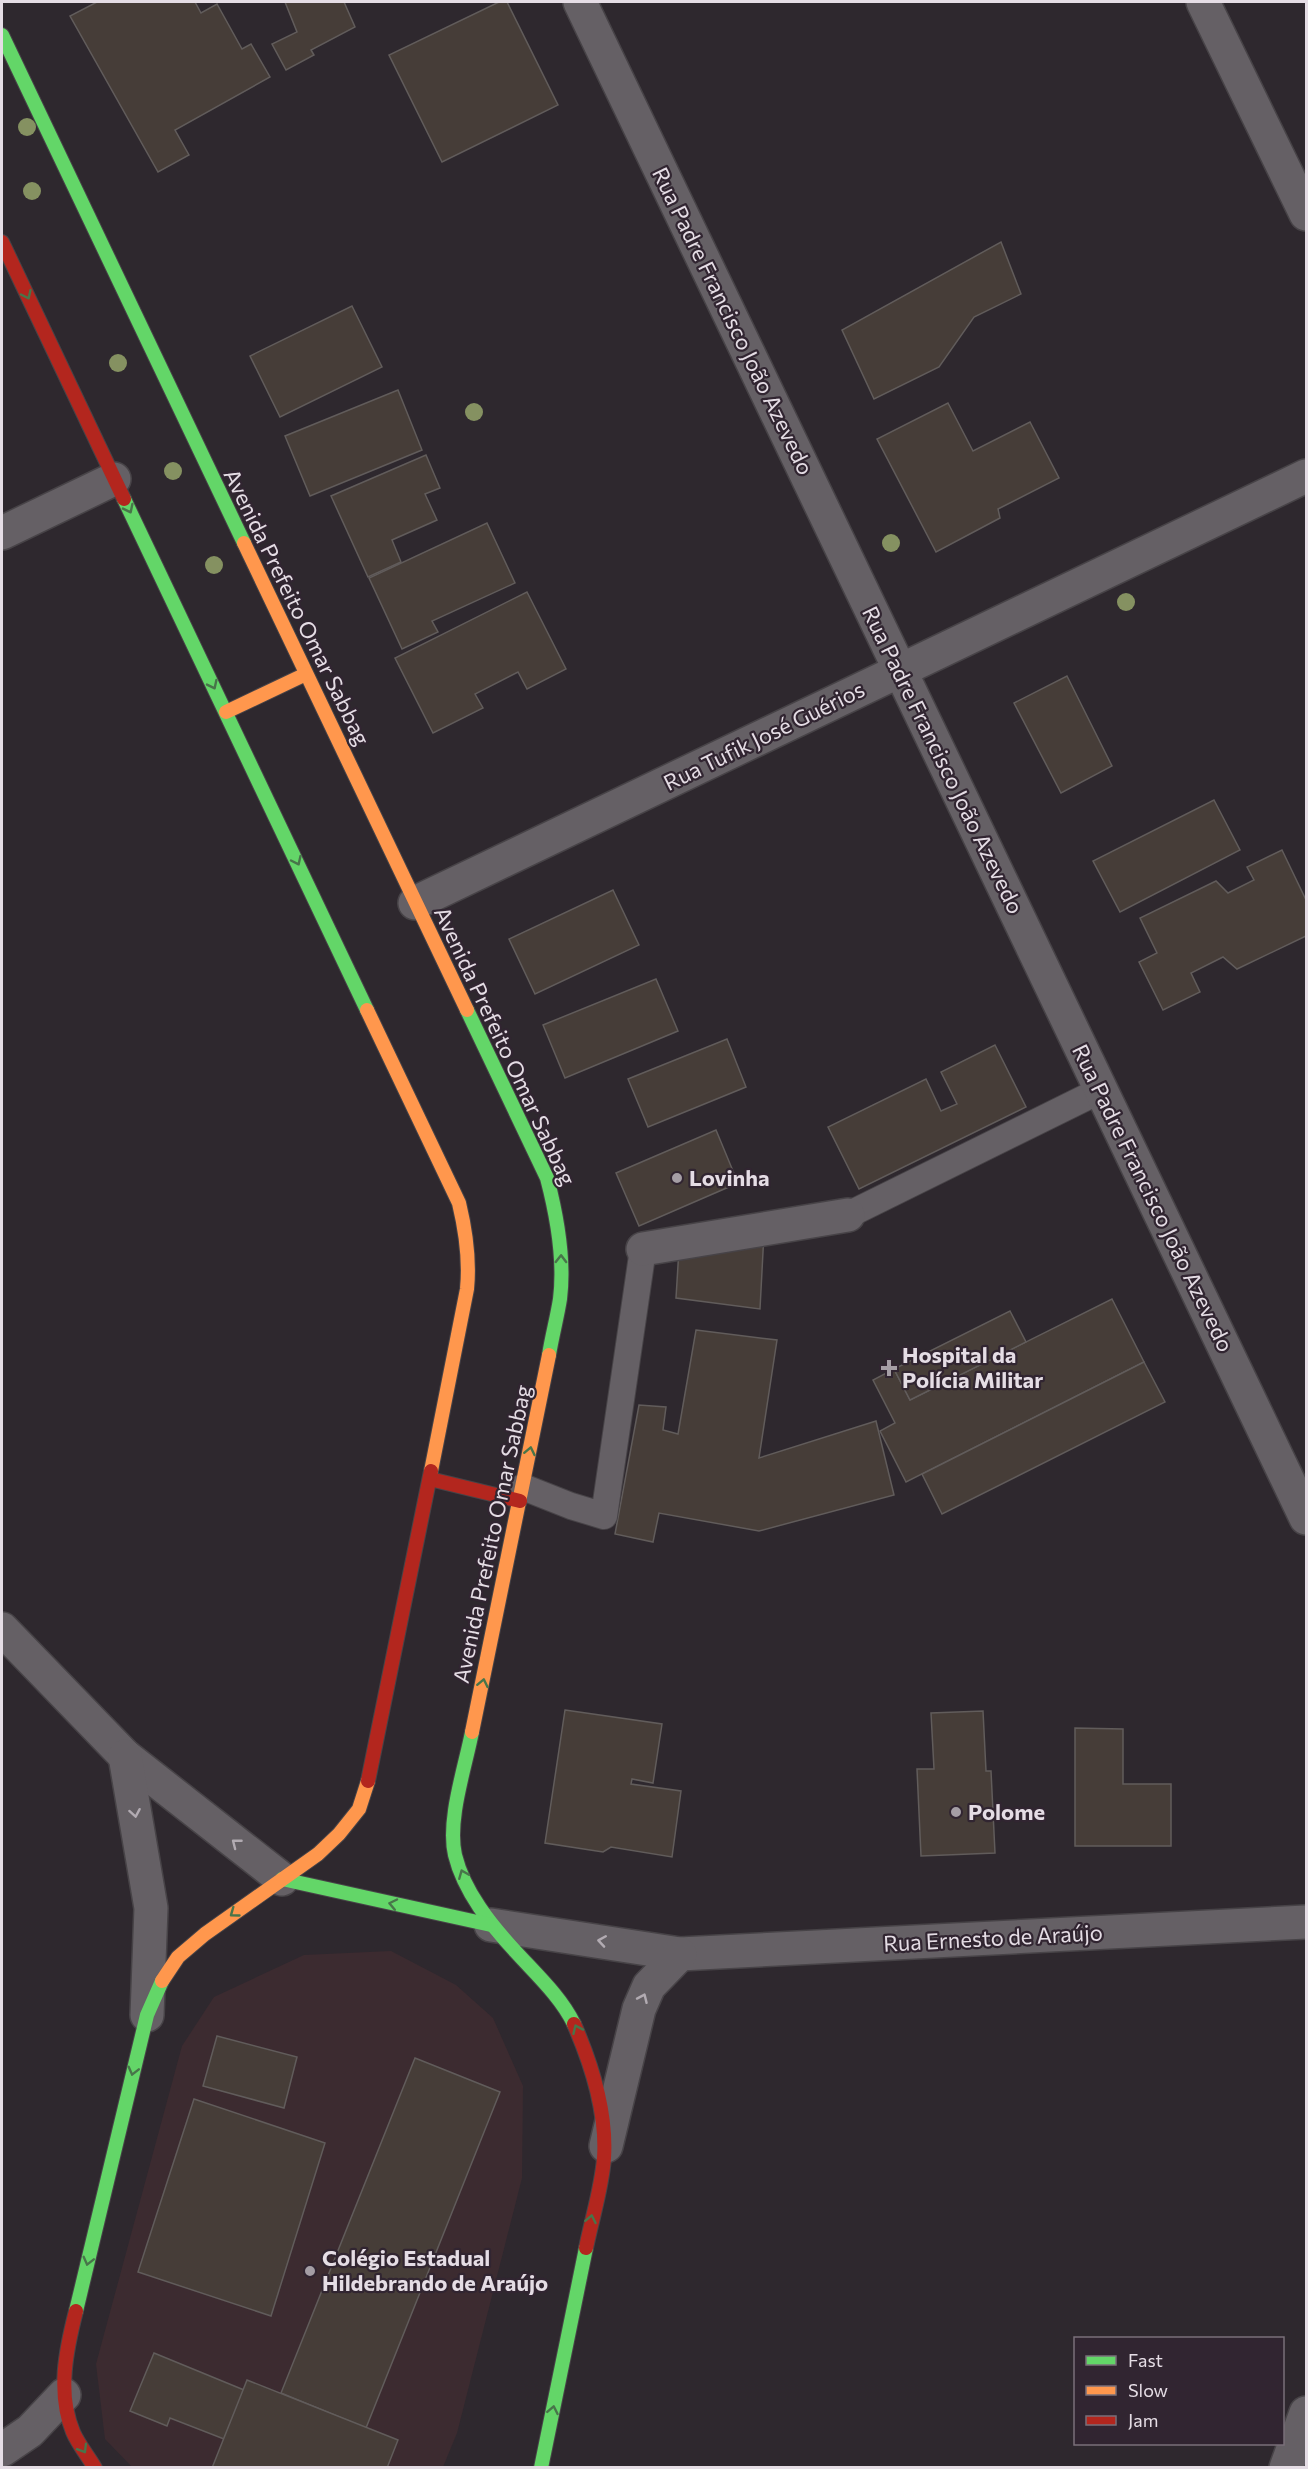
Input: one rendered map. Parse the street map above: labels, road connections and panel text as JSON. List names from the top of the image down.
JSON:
{
  "streets": {
    "main road": ["Avenida Prefeito Omar Sabbag"],
    "street": ["Rua Padre Francisco João Azevedo", "Rua Tufik José Guérios", "Rua Ernesto de Araújo"]
  },
  "crossings": [
    ["Rua Padre Francisco João Azevedo", "Rua Tufik José Guérios"],
    ["Avenida Prefeito Omar Sabbag", "Rua Tufik José Guérios"],
    ["Avenida Prefeito Omar Sabbag", "Rua Ernesto de Araújo"]
  ],
  "places": {
    "other": ["Lovinha", "Polome", "Colégio Estadual Hildebrando de Araújo"],
    "health": ["Hospital da Polícia Militar"]
  },
  "legend": ["Fast", "Slow", "Jam"]
}
